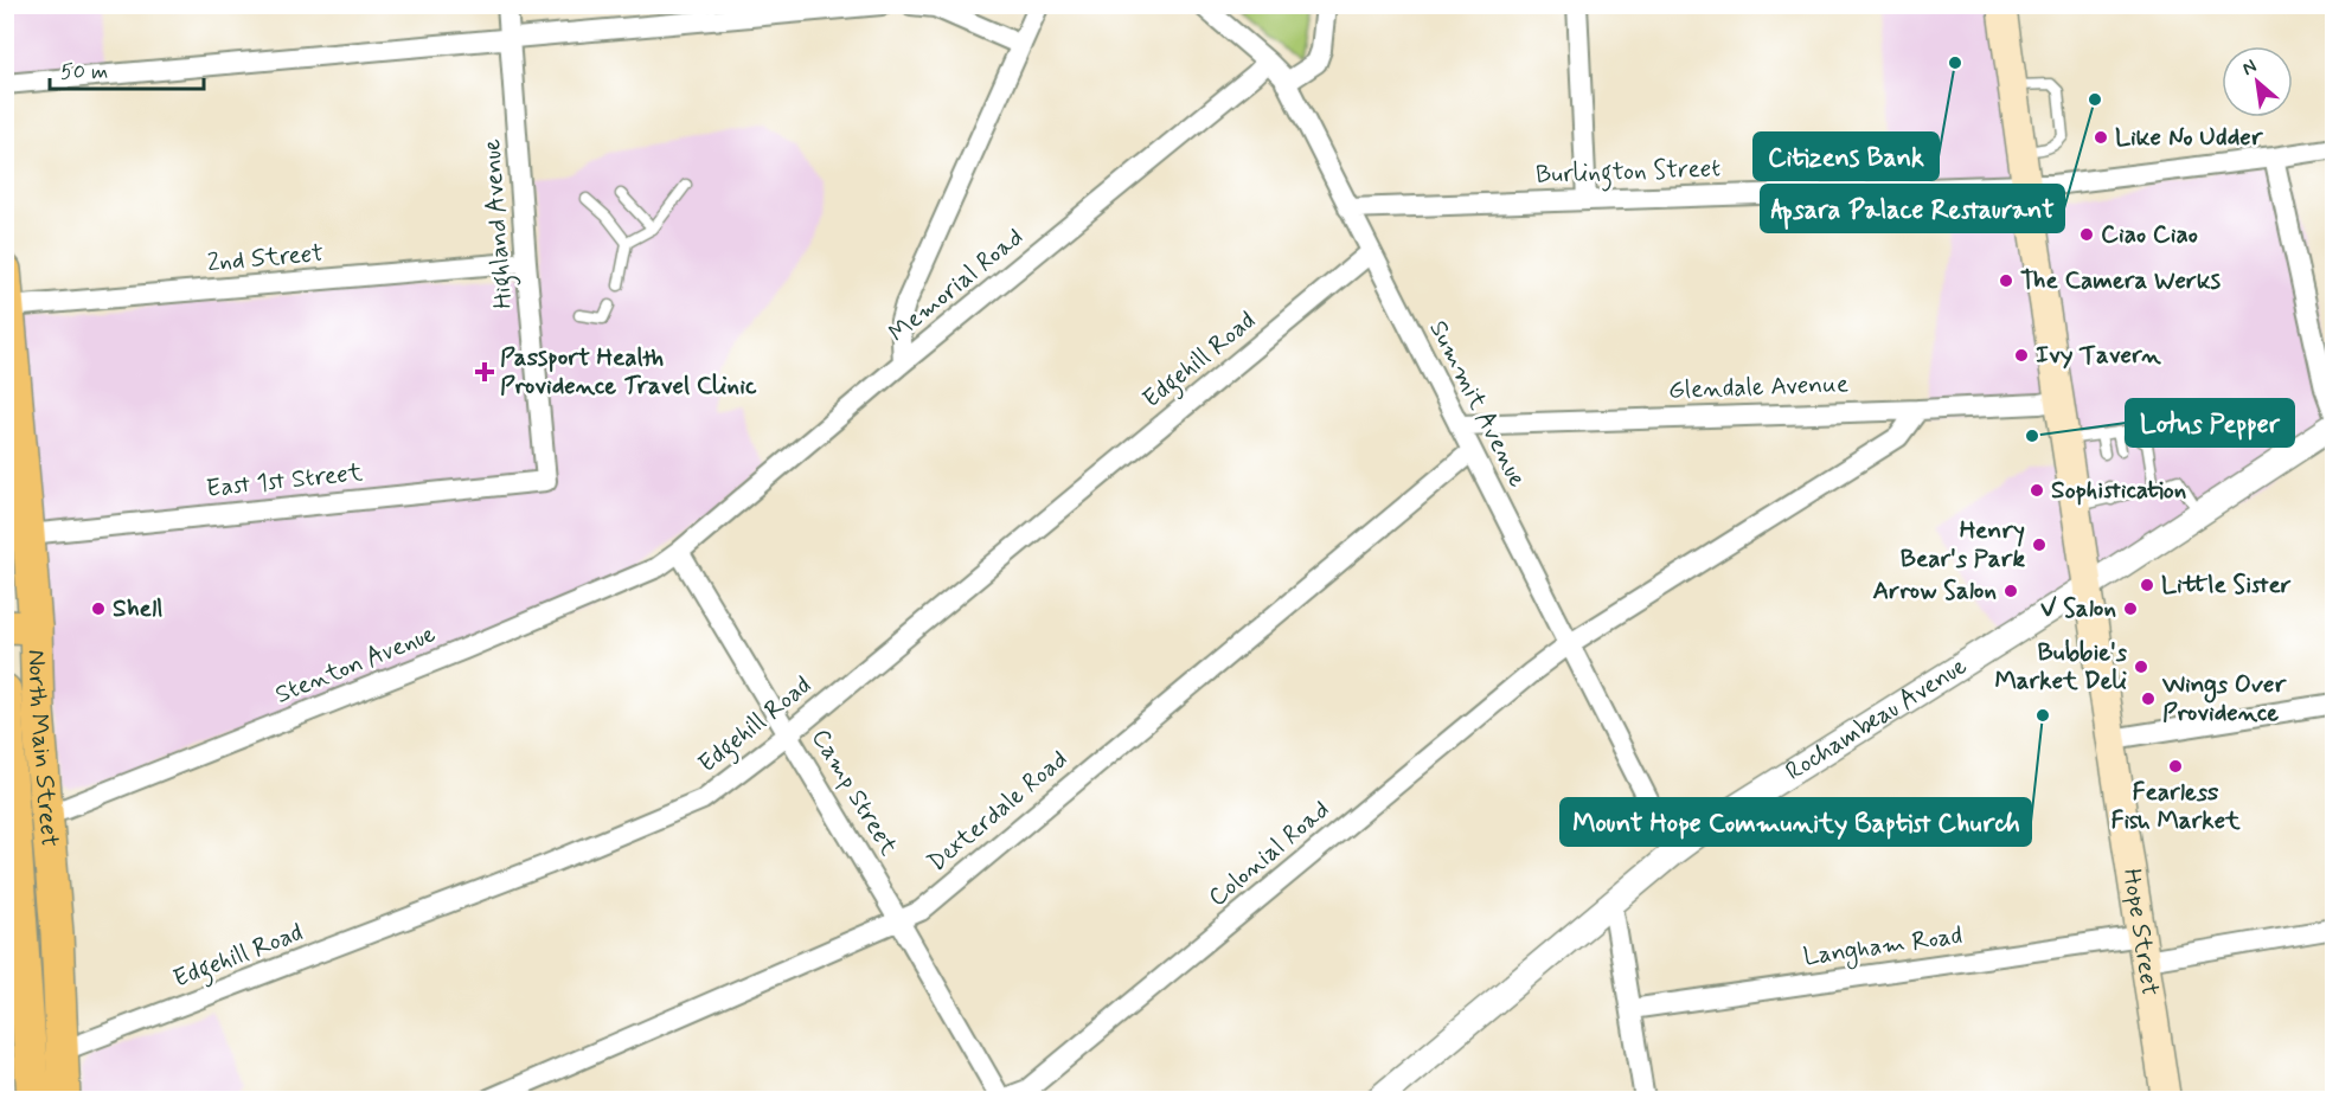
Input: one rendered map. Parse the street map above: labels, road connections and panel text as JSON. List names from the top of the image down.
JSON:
{
  "streets": {
    "main road": ["North Main Street", "Hope Street"],
    "street": [
      "Burlington Street",
      "Highland Avenue",
      "2nd Street",
      "Memorial Road",
      "Edgehill Road",
      "Glendale Avenue",
      "Summit Avenue",
      "East 1st Street",
      "Stenton Avenue",
      "Rochambeau Avenue",
      "Camp Street",
      "Dexterdale Road",
      "Colonial Road",
      "Langham Road"
    ]
  },
  "crossings": [
    ["Burlington Street", "Summit Avenue"],
    ["Burlington Street", "Hope Street"],
    ["Highland Avenue", "2nd Street"],
    ["Highland Avenue", "East 1st Street"],
    ["2nd Street", "North Main Street"],
    ["Memorial Road", "Summit Avenue"],
    ["Memorial Road", "Stenton Avenue"],
    ["Memorial Road", "Camp Street"],
    ["Edgehill Road", "Summit Avenue"],
    ["Edgehill Road", "North Main Street"],
    ["Edgehill Road", "Camp Street"],
    ["Glendale Avenue", "Summit Avenue"],
    ["Glendale Avenue", "Colonial Road"],
    ["Glendale Avenue", "Hope Street"],
    ["Summit Avenue", "Rochambeau Avenue"],
    ["Summit Avenue", "Dexterdale Road"],
    ["Summit Avenue", "Colonial Road"],
    ["East 1st Street", "North Main Street"],
    ["Stenton Avenue", "North Main Street"],
    ["Stenton Avenue", "Camp Street"],
    ["Rochambeau Avenue", "Hope Street"],
    ["Camp Street", "Dexterdale Road"],
    ["Camp Street", "Colonial Road"],
    ["Hope Street", "Langham Road"]
  ],
  "places": {
    "other": [
      "Citizens Bank",
      "Apsara Palace Restaurant",
      "Like No Udder",
      "Ciao Ciao",
      "The Camera Werks",
      "Ivy Tavern",
      "Lotus Pepper",
      "Sophistication",
      "Henry Bear's Park",
      "Little Sister",
      "Arrow Salon",
      "Shell",
      "V Salon",
      "Bubbie's Market Deli",
      "Wings Over Providence",
      "Mount Hope Community Baptist Church",
      "Fearless Fish Market"
    ],
    "health": ["Passport Health Providence Travel Clinic"]
  },
  "scale_bar": "50 m",
  "north": "top left"
}
